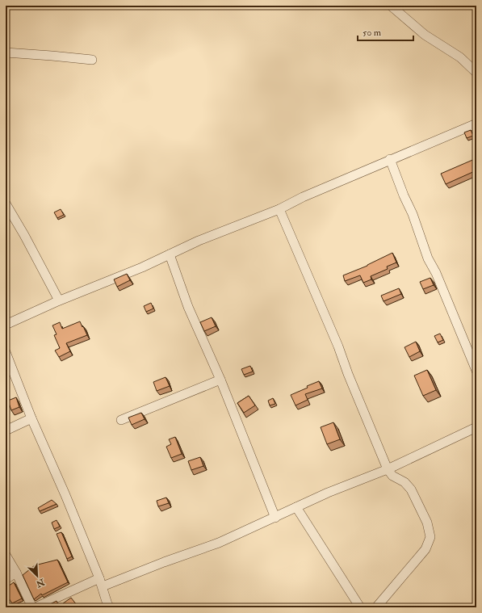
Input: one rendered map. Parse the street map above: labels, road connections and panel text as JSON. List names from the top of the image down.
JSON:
{
  "scale_bar": "50 m",
  "north": "bottom right"
}
